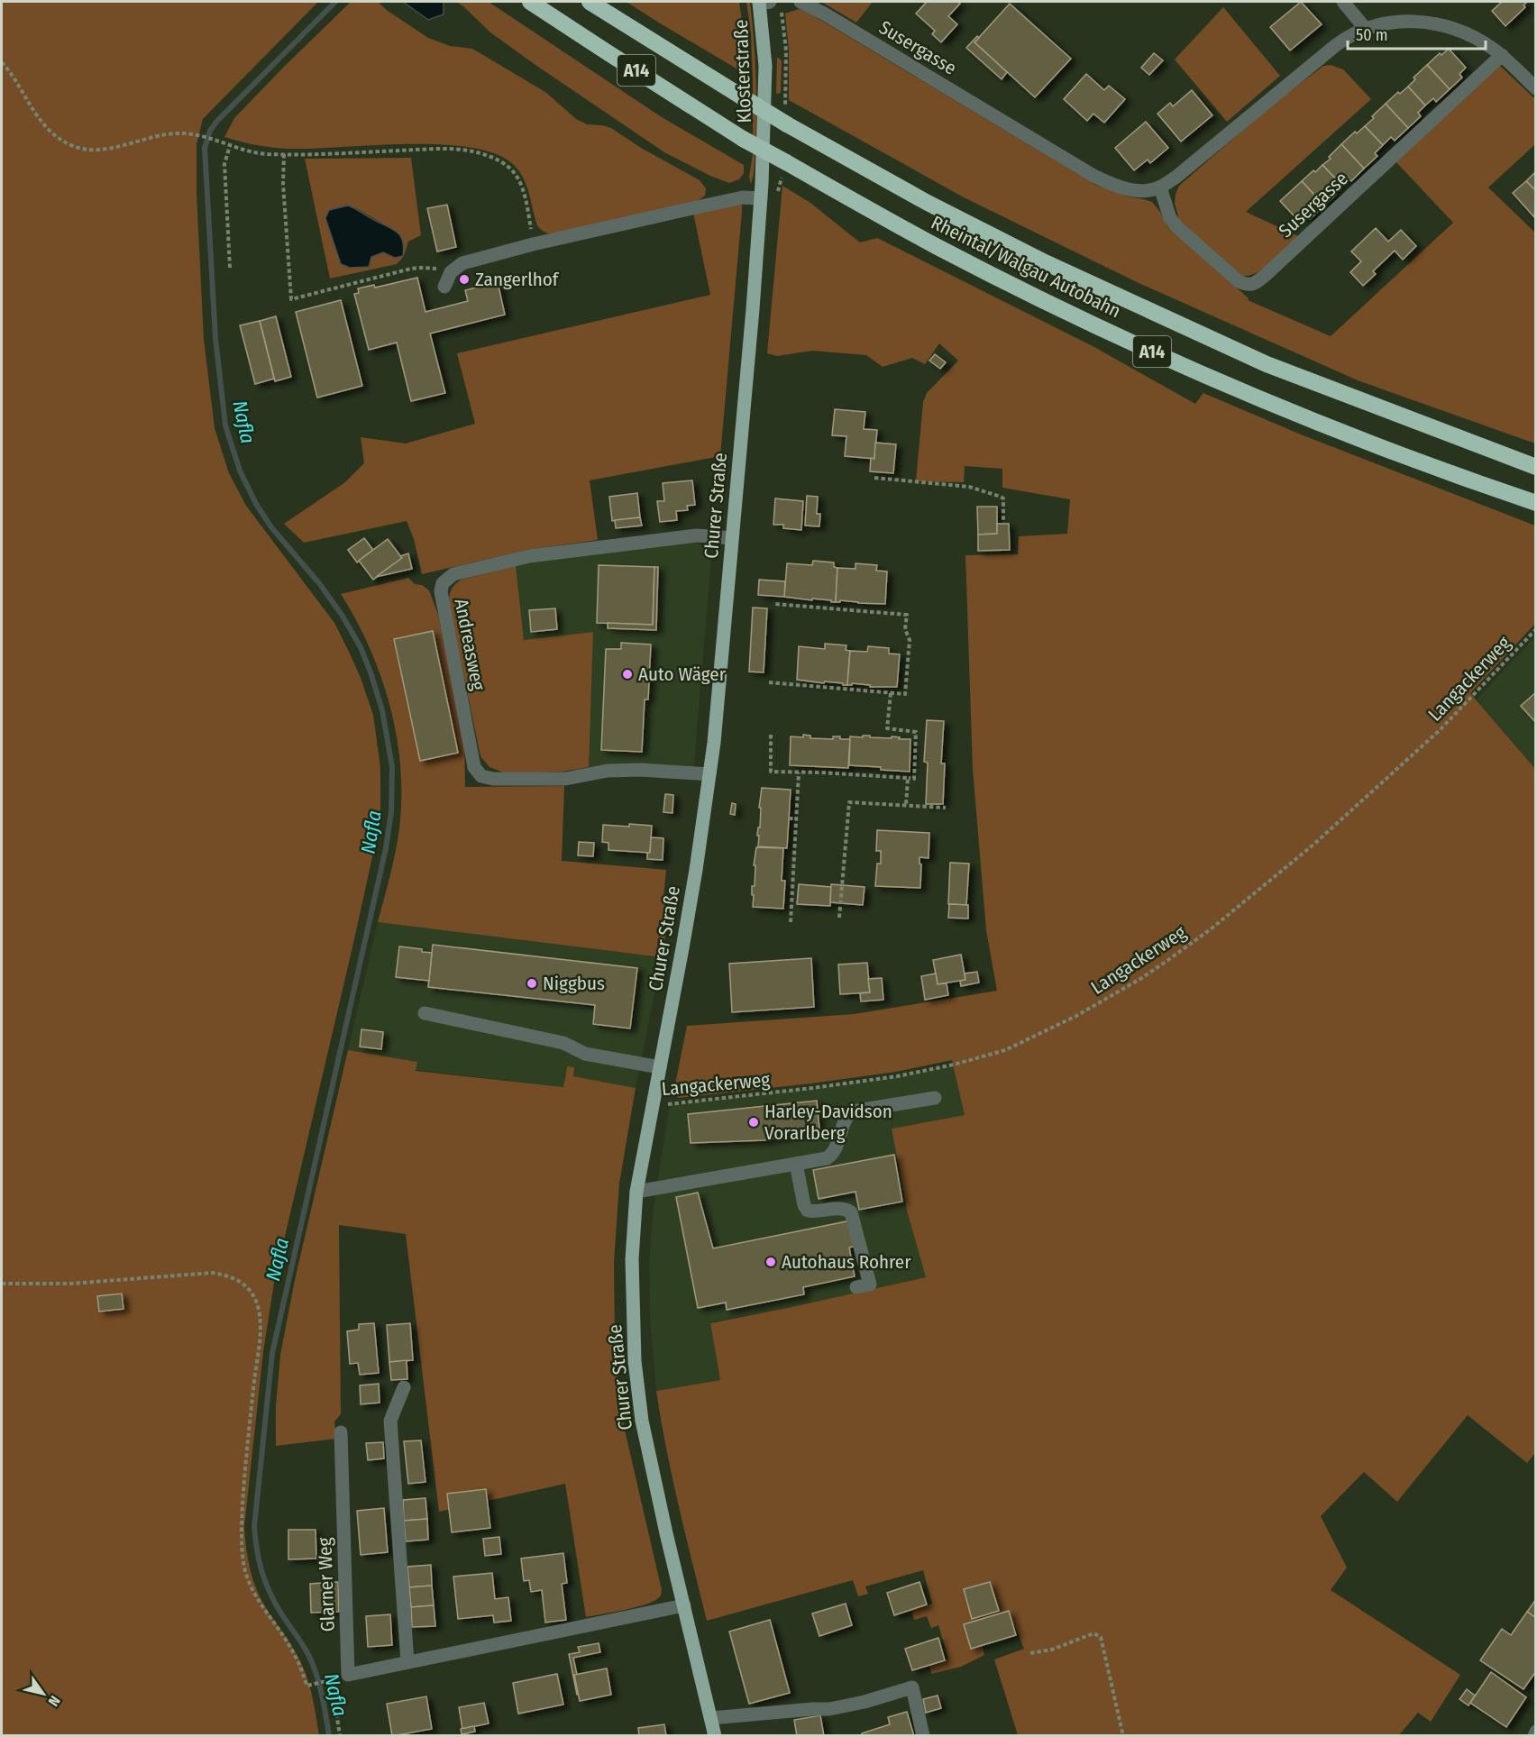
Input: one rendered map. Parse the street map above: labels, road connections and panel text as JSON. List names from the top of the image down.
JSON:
{
  "streets": {
    "highway": ["A14", "Rheintal/Walgau Autobahn"],
    "main road": ["Klosterstraße", "Churer Straße"],
    "street": ["Susergasse", "Andreasweg", "Glarner Weg"],
    "path": ["Langackerweg"]
  },
  "crossings": [
    ["Klosterstraße", "Churer Straße"],
    ["Churer Straße", "Andreasweg"],
    ["Churer Straße", "Langackerweg"],
    ["Churer Straße", "Glarner Weg"]
  ],
  "water": ["Nafla"],
  "places": [
    "Zangerlhof",
    "Auto Wäger",
    "Niggbus",
    "Harley-Davidson Vorarlberg",
    "Autohaus Rohrer"
  ],
  "scale_bar": "50 m",
  "north": "bottom right"
}
